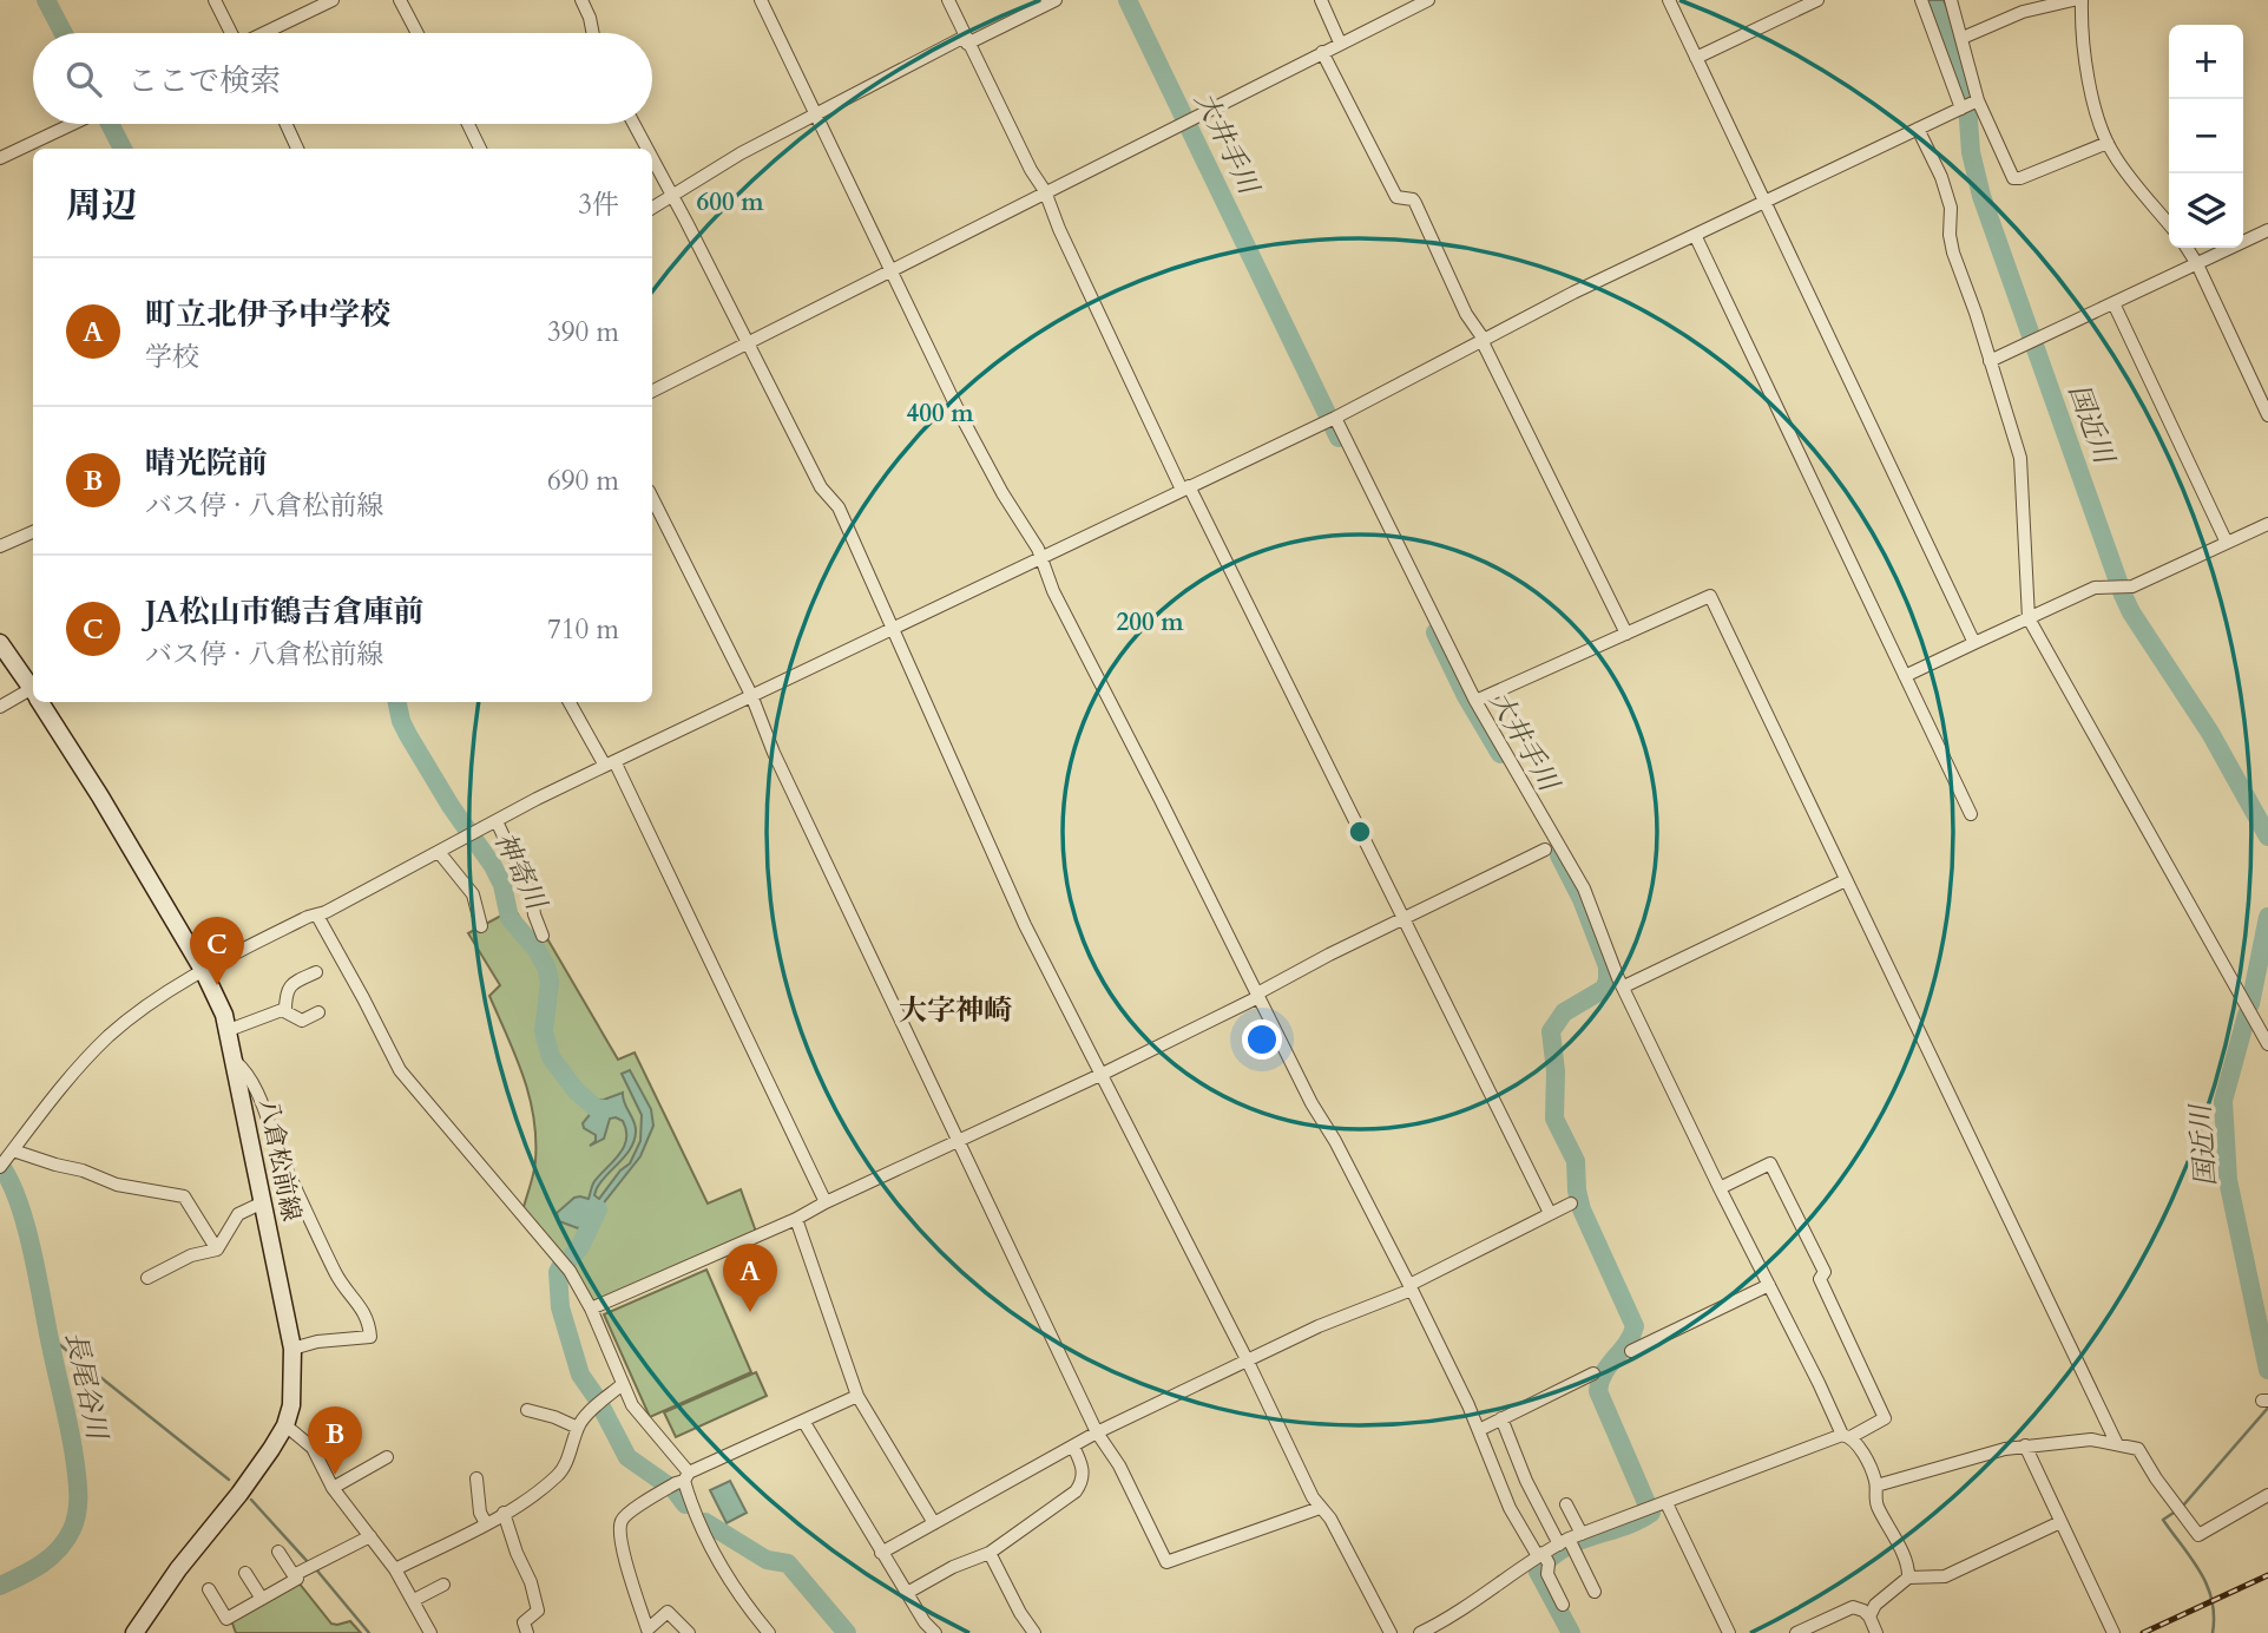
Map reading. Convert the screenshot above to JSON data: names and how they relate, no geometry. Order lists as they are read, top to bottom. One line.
{"streets":{"main road":["八倉松前線"]},"districts":["大字神崎"],"water":["大井手川","国近川","神寄川","長尾谷川"],"page":{"map_buttons":["+","−"],"search":"ここで検索","heading":["周辺","3件"],"list":[{"mark":"A","name":"町立北伊予中学校","note":"学校","value":"390 m"},{"mark":"B","name":"晴光院前","note":"バス停 · 八倉松前線","value":"690 m"},{"mark":"C","name":"JA松山市鶴吉倉庫前","note":"バス停 · 八倉松前線","value":"710 m"}],"pins":["C","A","B"]},"rings":["600 m","400 m","200 m"]}
